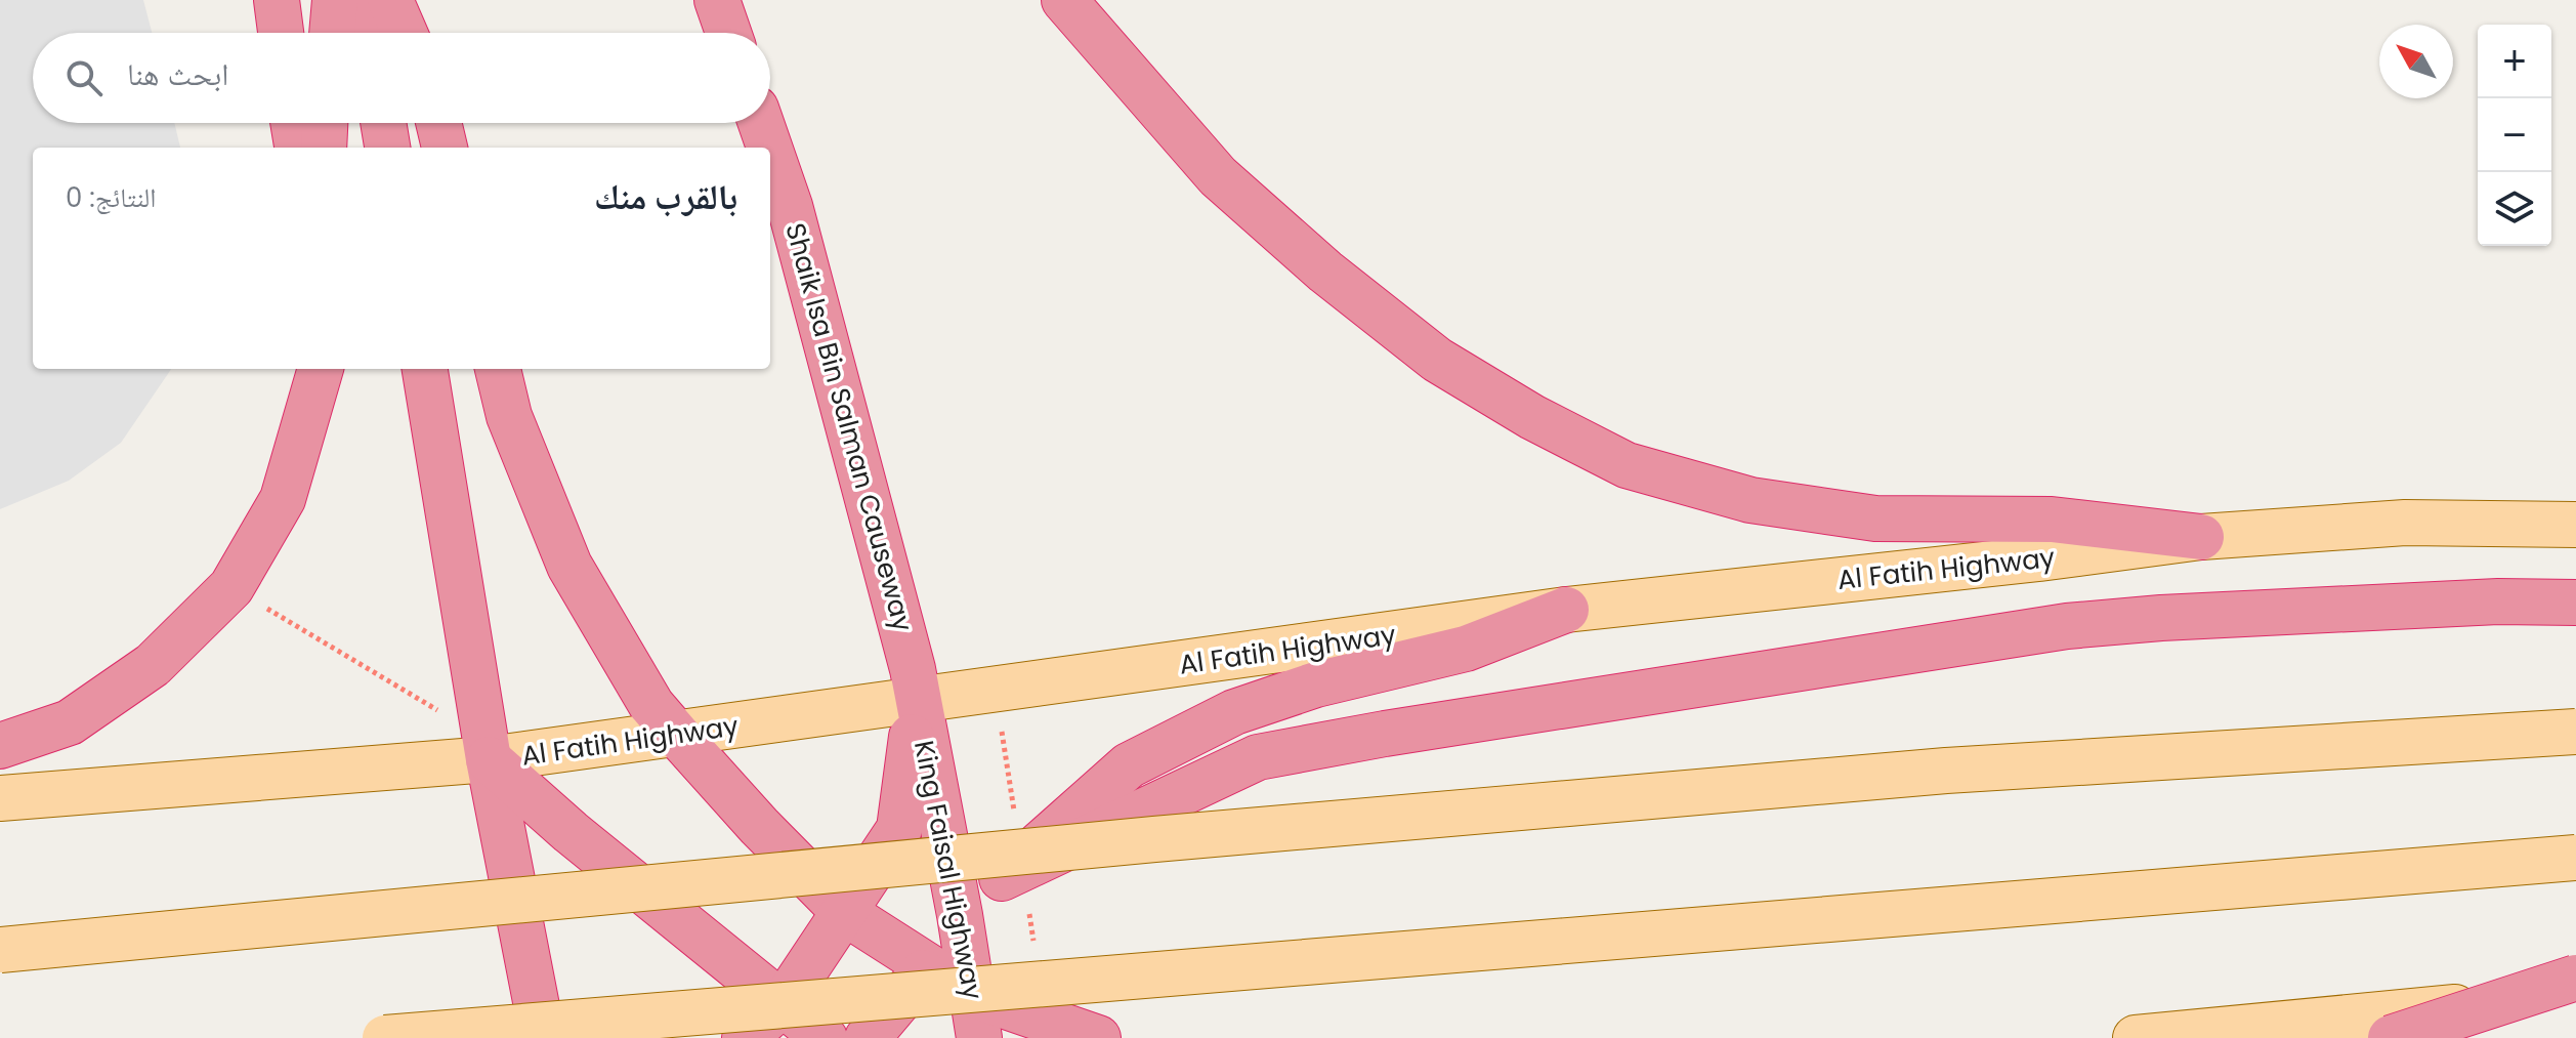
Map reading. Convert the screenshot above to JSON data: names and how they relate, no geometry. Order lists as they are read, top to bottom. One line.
{"streets":{"highway":["Shaik Isa Bin Salman Causeway","King Faisal Highway"],"main road":["Al Fatih Highway"]},"crossings":[["Shaik Isa Bin Salman Causeway","Al Fatih Highway"],["Shaik Isa Bin Salman Causeway","King Faisal Highway"],["Al Fatih Highway","King Faisal Highway"]],"north":"top left","page":{"map_buttons":["+","−"],"search":"ابحث هنا","heading":["بالقرب منك","النتائج: 0"]}}
